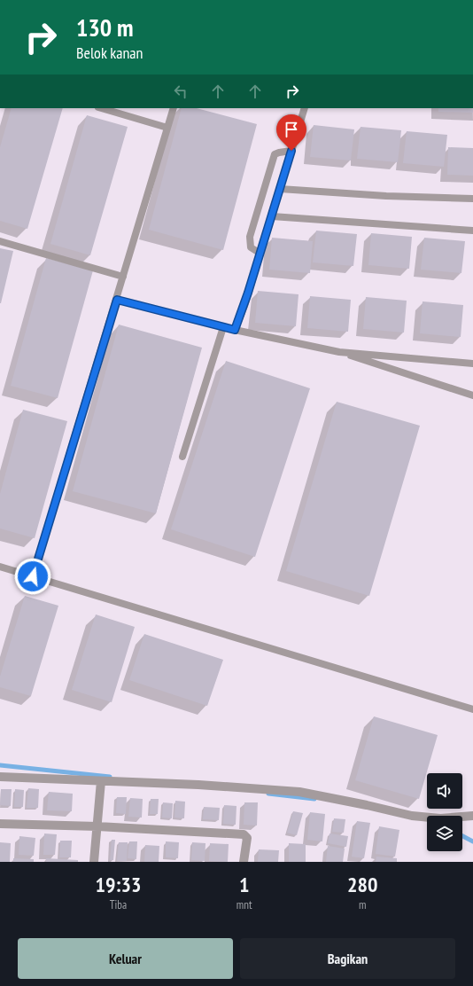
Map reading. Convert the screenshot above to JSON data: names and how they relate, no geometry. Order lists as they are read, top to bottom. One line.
{"page":{"turn":["130 m","Belok kanan"],"eta":["19:33","Tiba","1","mnt","280","m"],"buttons":["Keluar","Bagikan"]}}
